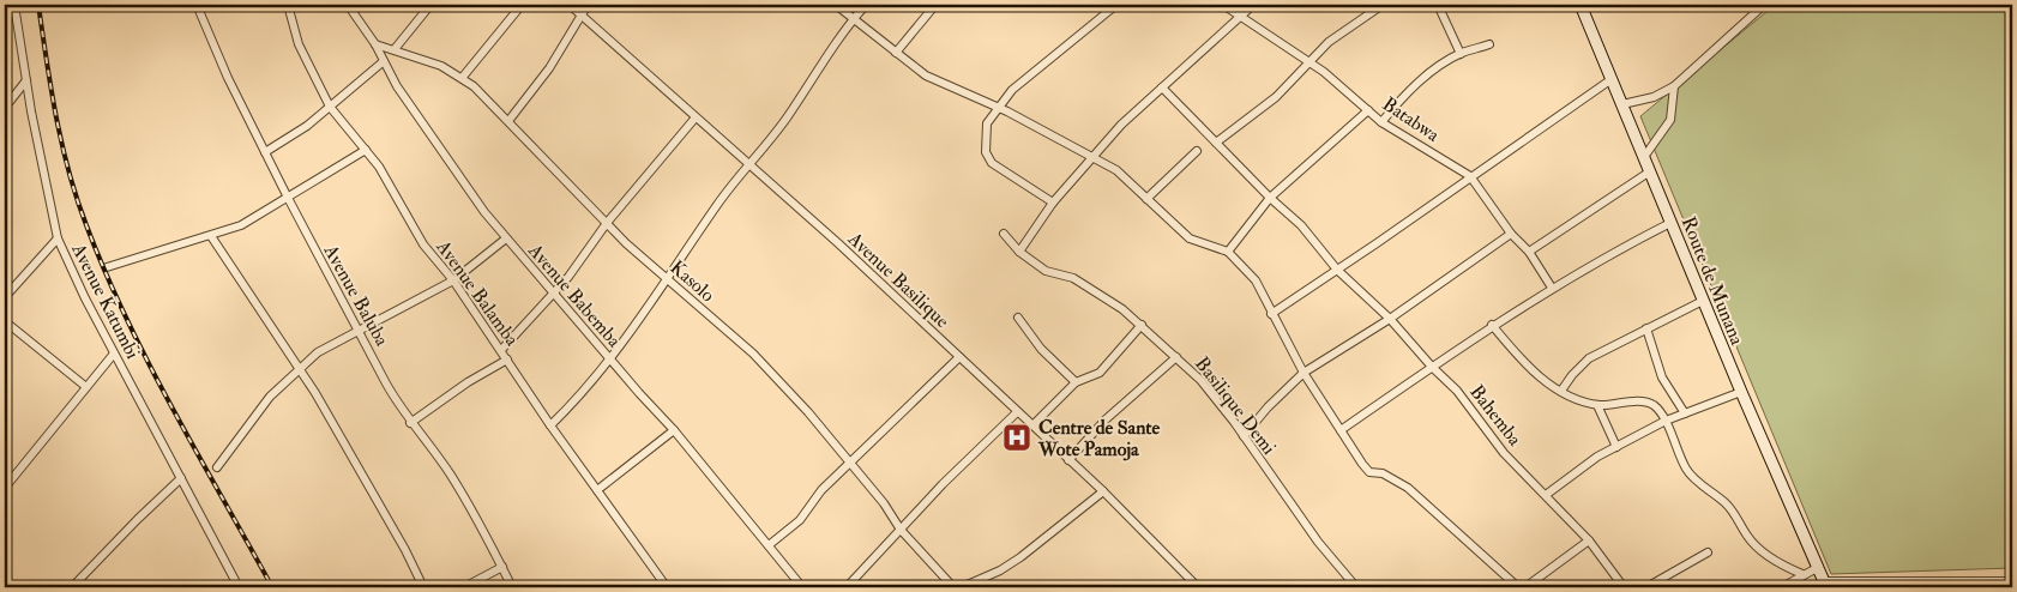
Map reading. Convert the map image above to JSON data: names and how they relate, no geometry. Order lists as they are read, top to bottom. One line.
{"streets":{"main road":["Route de Munana"],"street":["Batabwa","Avenue Basilique","Kasolo","Avenue Balamba","Avenue Baluba","Avenue Babemba","Avenue Katumbi","Basilique Demi","Bahemba"]},"crossings":[["Kasolo","Avenue Babemba"]],"places":{"hospital":["Centre de Sante Wote Pamoja"]}}
